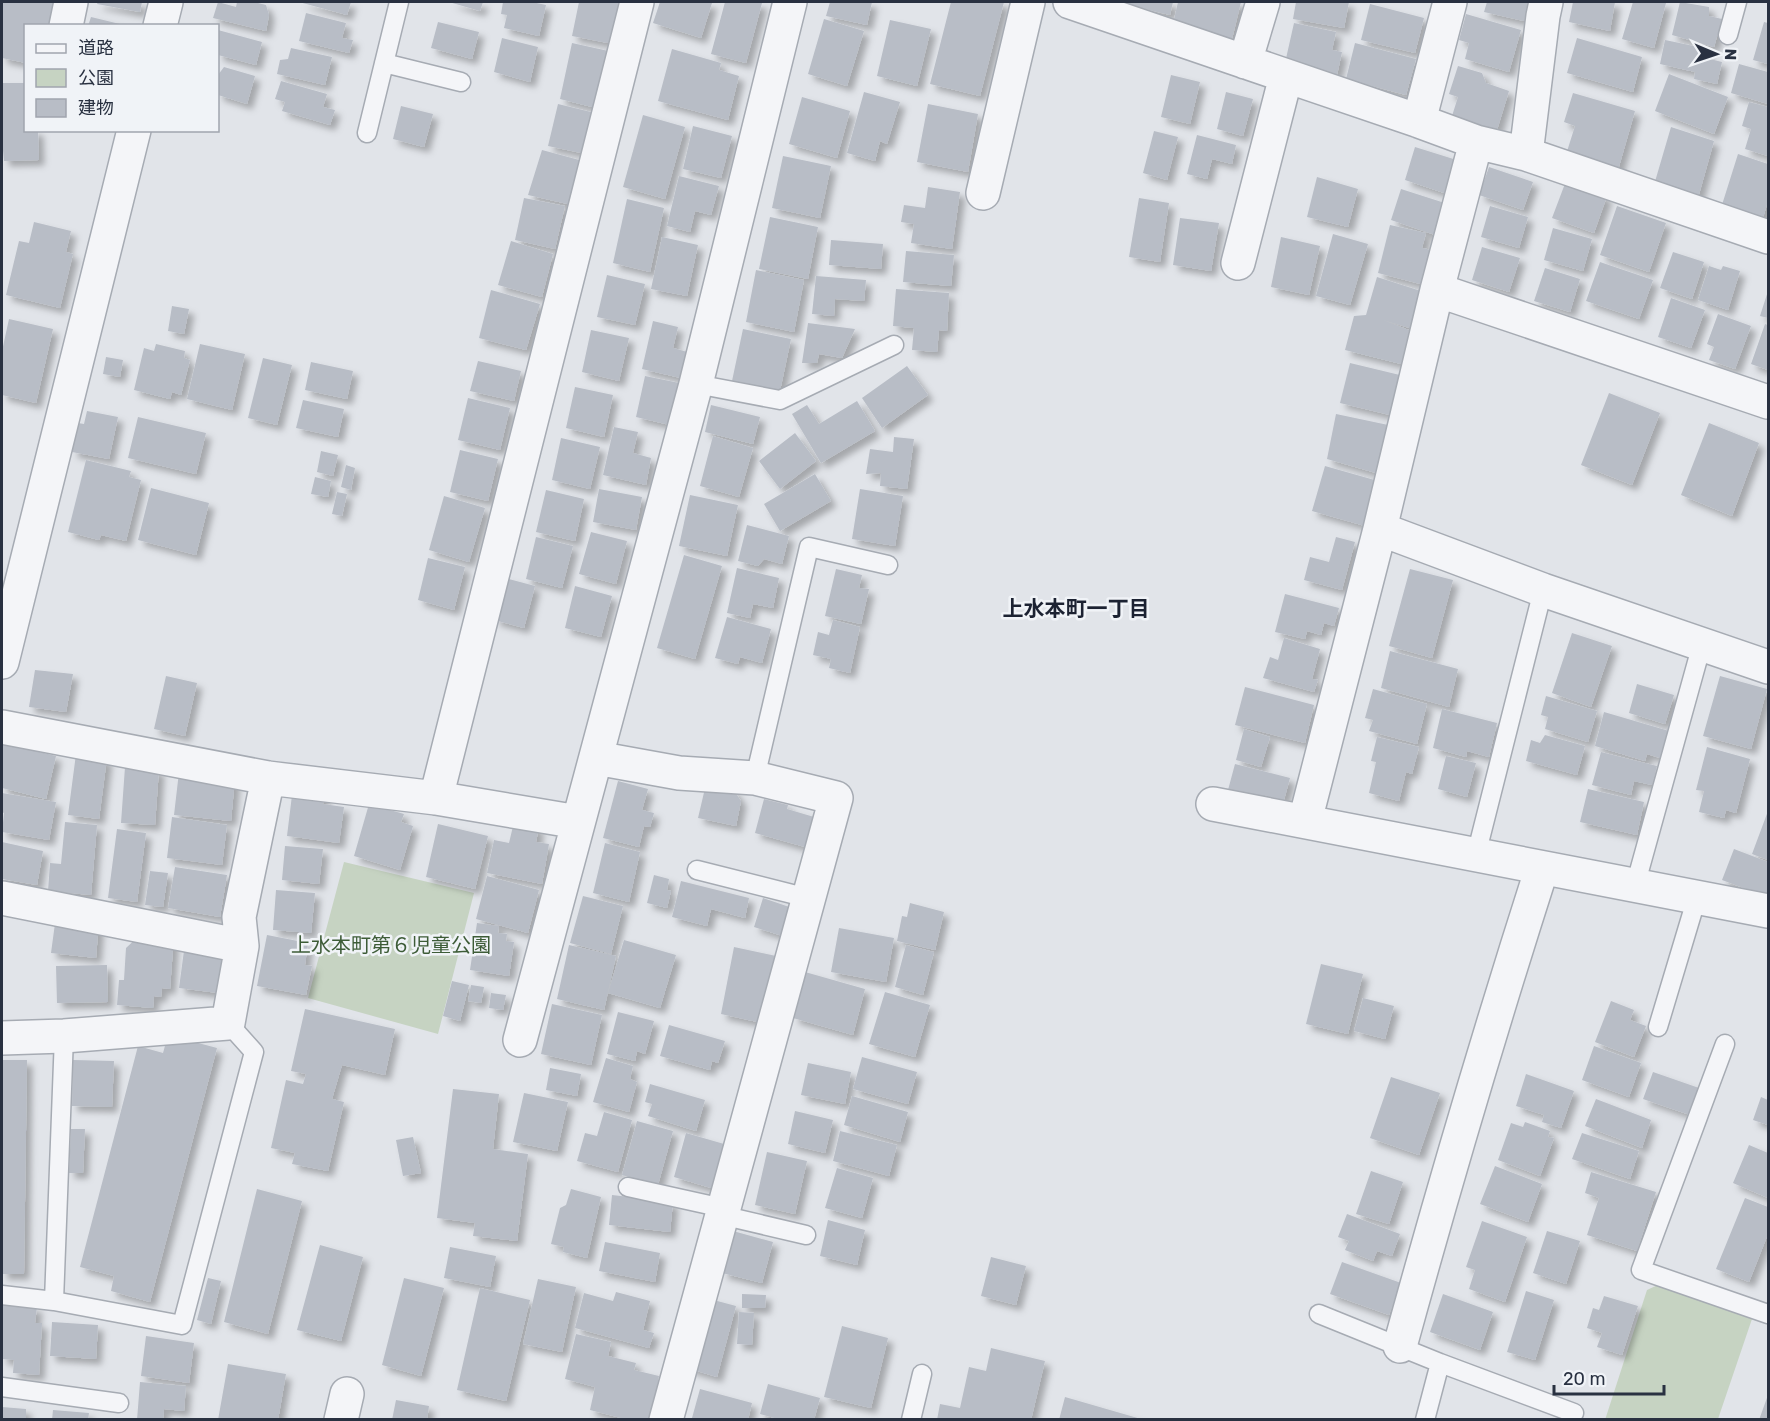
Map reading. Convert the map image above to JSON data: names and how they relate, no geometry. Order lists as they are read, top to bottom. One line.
{"districts":["上水本町一丁目"],"parks":["上水本町第６児童公園"],"legend":["道路","公園","建物"],"scale_bar":"20 m","north":"right"}
